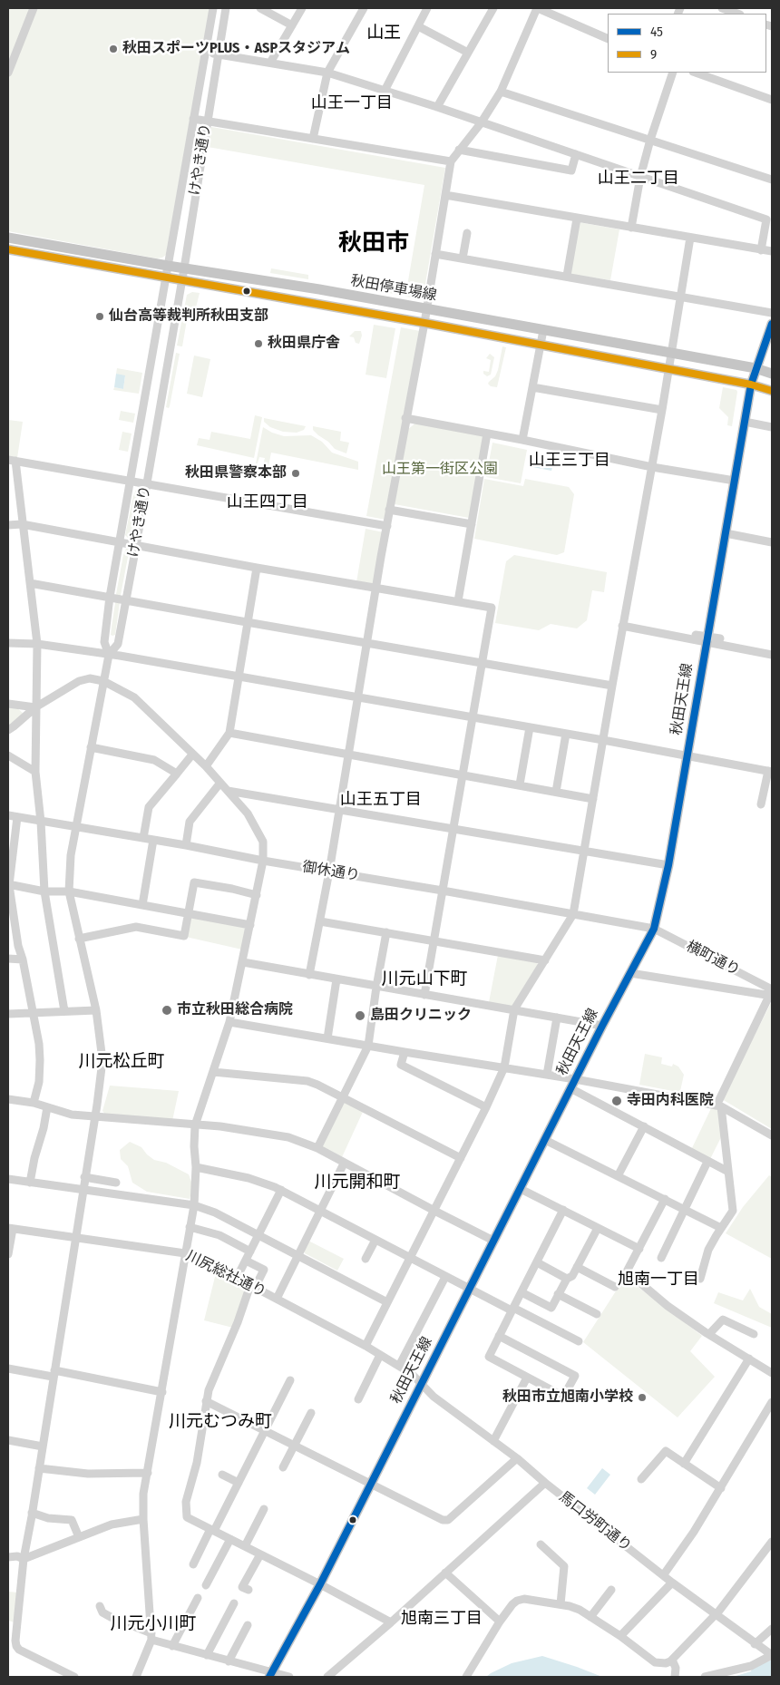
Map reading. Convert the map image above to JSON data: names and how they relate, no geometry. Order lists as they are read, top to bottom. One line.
{"streets":{"main road":["秋田停車場線","秋田天王線"],"street":["けやき通り","御休通り","横町通り","川尻総社通り","馬口労町通り"]},"crossings":[["けやき通り","秋田停車場線"],["秋田停車場線","秋田天王線"],["秋田天王線","御休通り"],["秋田天王線","横町通り"],["秋田天王線","川尻総社通り"],["秋田天王線","馬口労町通り"],["御休通り","横町通り"],["川尻総社通り","馬口労町通り"]],"districts":["山王","山王一丁目","山王二丁目","秋田市","山王三丁目","山王四丁目","山王五丁目","川元山下町","川元松丘町","川元開和町","旭南一丁目","川元むつみ町","旭南三丁目","川元小川町"],"parks":["山王第一街区公園"],"places":["秋田スポーツPLUS・ASPスタジアム","仙台高等裁判所秋田支部","秋田県庁舎","秋田県警察本部","市立秋田総合病院","島田クリニック","寺田内科医院","秋田市立旭南小学校"],"lines":["transit line 9","transit line 45"],"legend":["45","9"]}
